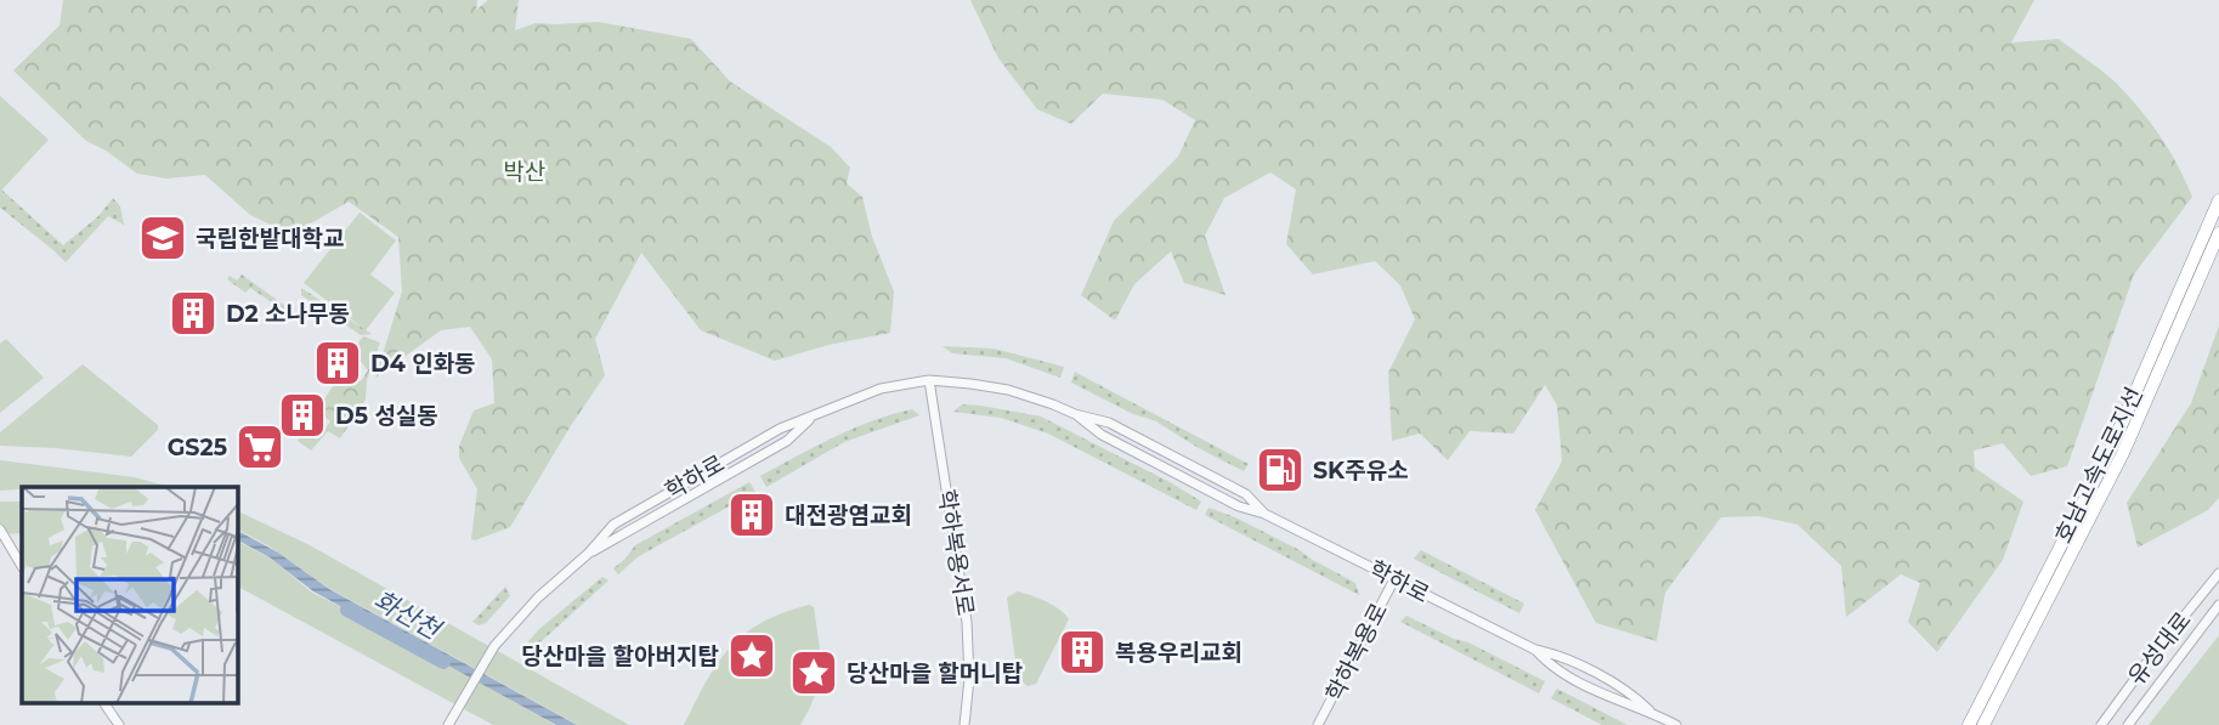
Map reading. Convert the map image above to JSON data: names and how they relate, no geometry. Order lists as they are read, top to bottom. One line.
{"streets":{"highway":["호남고속도로지선"],"street":["학하로","학하복용서로","유성대로","학하복용로"]},"crossings":[["학하로","학하복용서로"],["학하로","학하복용로"]],"water":["화산천"],"parks":["박산"],"places":{"school or university":["국립한밭대학교"],"building":["D2 소나무동","D4 인화동","D5 성실동","대전광염교회","복용우리교회"],"supermarket":["GS25"],"fuel station":["SK주유소"],"place":["당산마을 할아버지탑","당산마을 할머니탑"]}}
